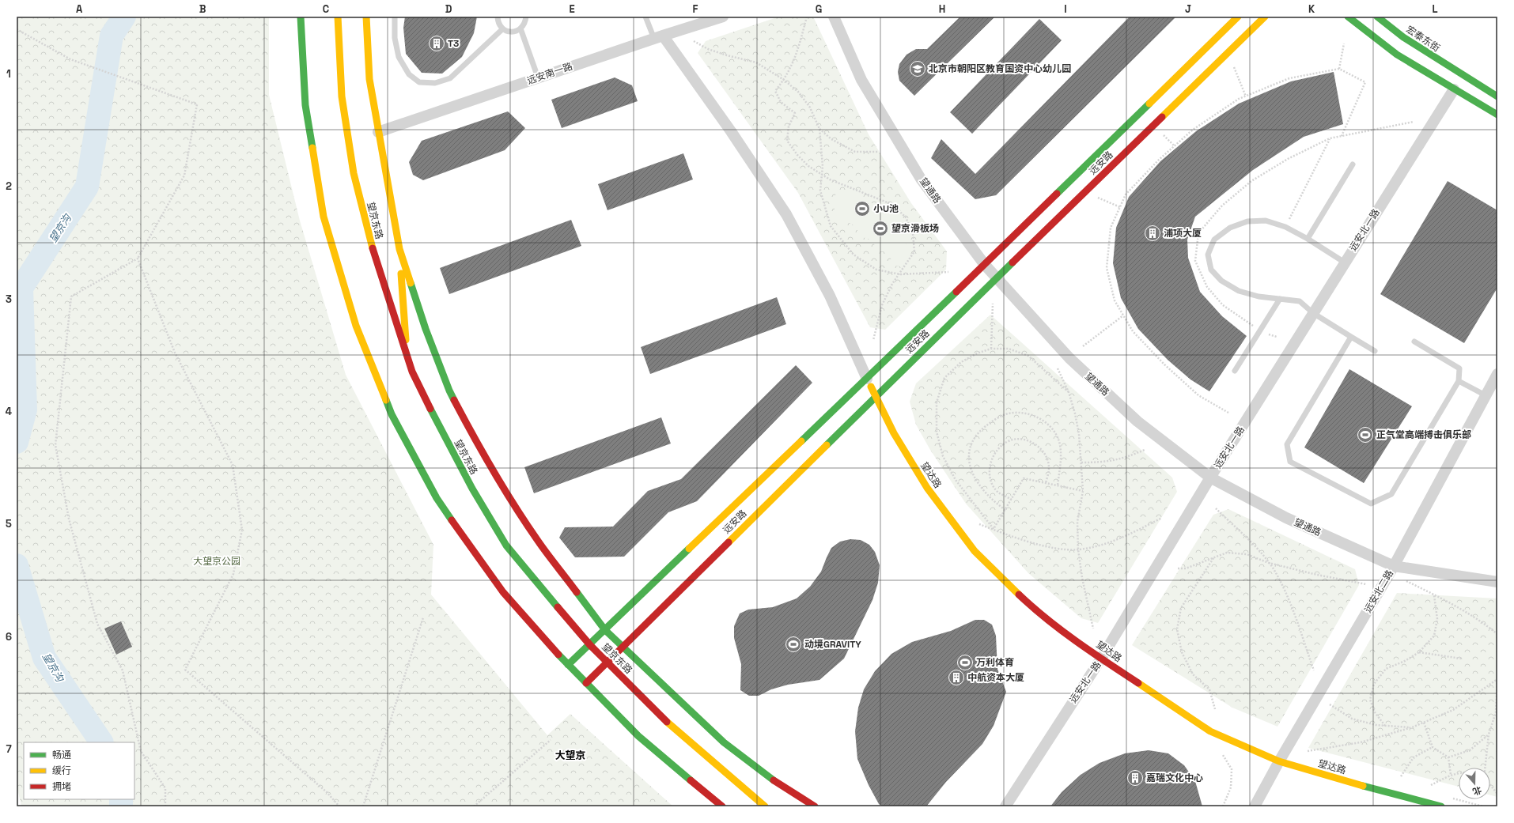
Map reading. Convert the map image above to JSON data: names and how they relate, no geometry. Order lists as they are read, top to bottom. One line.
{"streets":{"street":["宏泰东街","远安南一路","远安路","望通路","望京东路","远安北一路","望达路","远安北二路"]},"crossings":[["远安路","望通路"],["远安路","望京东路"],["远安路","望达路"],["望通路","远安北一路"],["望通路","远安北二路"],["远安北一路","望达路"],["望达路","远安北二路"]],"districts":["大望京"],"water":["望京沟"],"parks":["大望京公园"],"places":{"building":["T3","浦项大厦","中航资本大厦","嘉瑞文化中心"],"school or university":["北京市朝阳区教育国资中心幼儿园"],"sports":["小U池","望京滑板场","正气堂高端搏击俱乐部","动境GRAVITY","万利体育"]},"legend":["畅通","缓行","拥堵"],"north":"bottom","grid":{"columns":["A","B","C","D","E","F","G","H","I","J","K","L"],"rows":["1","2","3","4","5","6","7"]}}
